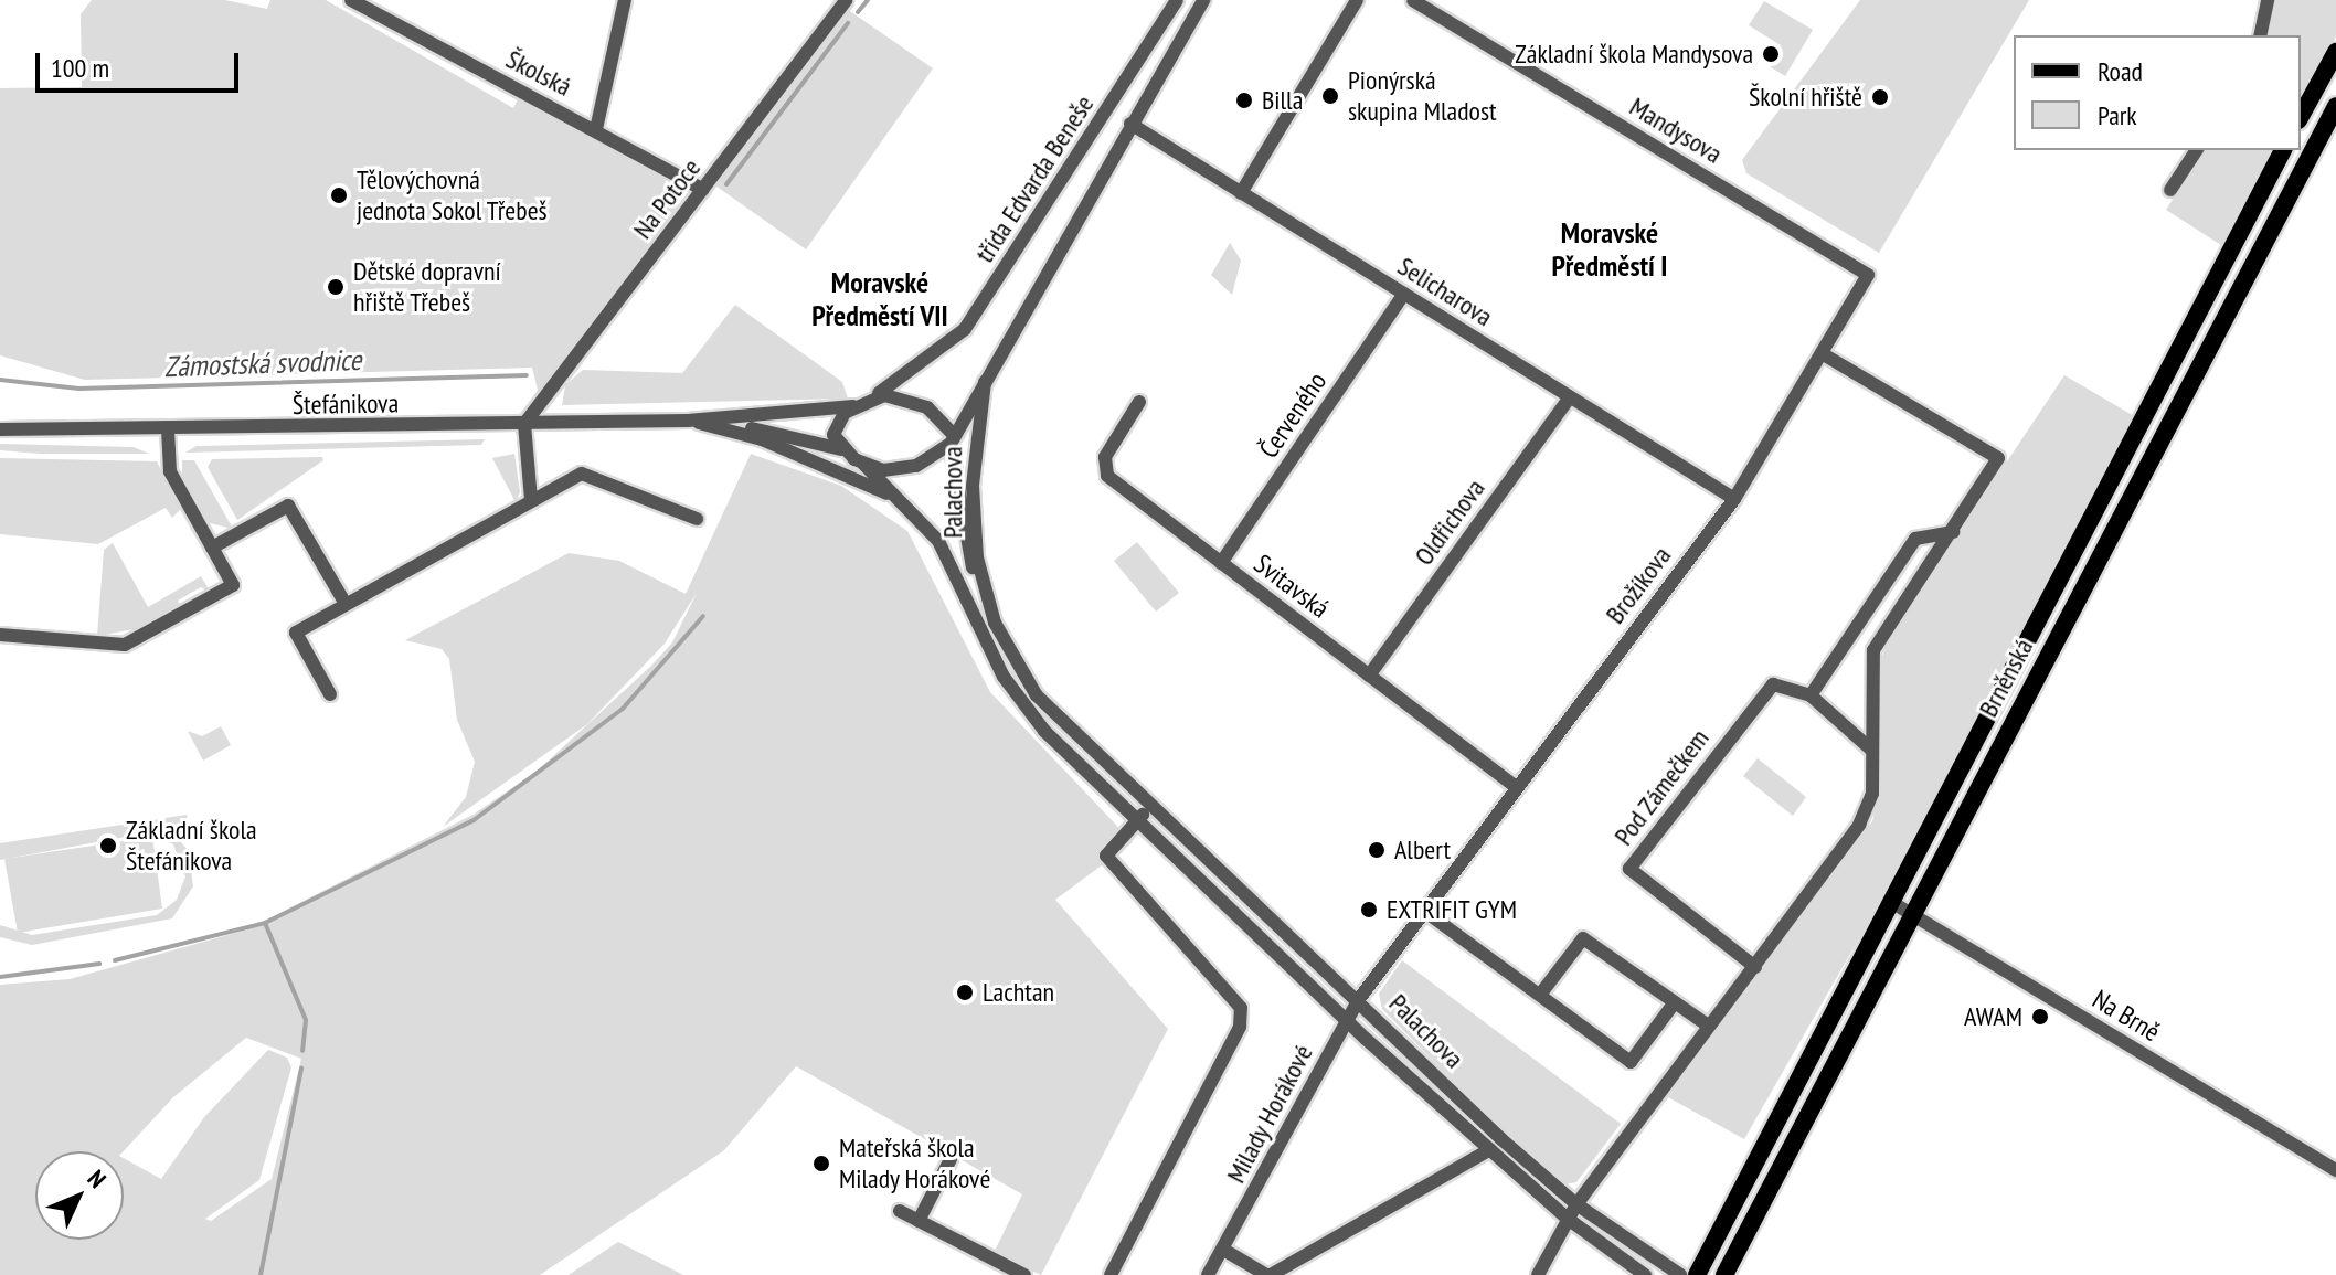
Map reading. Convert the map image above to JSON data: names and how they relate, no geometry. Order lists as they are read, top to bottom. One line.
{"streets":{"main road":["Brněnská"],"street":["Školská","Mandysova","třída Edvarda Beneše","Na Potoce","Selicharova","Štefánikova","Červeného","Palachova","Oldřichova","Brožíkova","Svitavská","Pod Zámečkem","Na Brně","Milady Horákové"]},"crossings":[["Školská","Na Potoce"],["Mandysova","Brožíkova"],["třída Edvarda Beneše","Selicharova"],["třída Edvarda Beneše","Štefánikova"],["třída Edvarda Beneše","Palachova"],["Na Potoce","Štefánikova"],["Selicharova","Červeného"],["Selicharova","Oldřichova"],["Selicharova","Brožíkova"],["Štefánikova","Palachova"],["Červeného","Svitavská"],["Palachova","Brožíkova"],["Palachova","Milady Horákové"],["Oldřichova","Svitavská"],["Brožíkova","Svitavská"],["Brožíkova","Milady Horákové"],["Brněnská","Na Brně"]],"districts":["Moravské Předměstí I","Moravské Předměstí VII"],"water":["Zámostská svodnice"],"places":["Základní škola Mandysova","Pionýrská skupina Mladost","Školní hřiště","Billa","Tělovýchovná jednota Sokol Třebeš","Dětské dopravní hřiště Třebeš","Základní škola Štefánikova","Albert","EXTRIFIT GYM","Lachtan","AWAM","Mateřská škola Milady Horákové"],"legend":["Road","Park"],"scale_bar":"100 m","north":"top right"}
